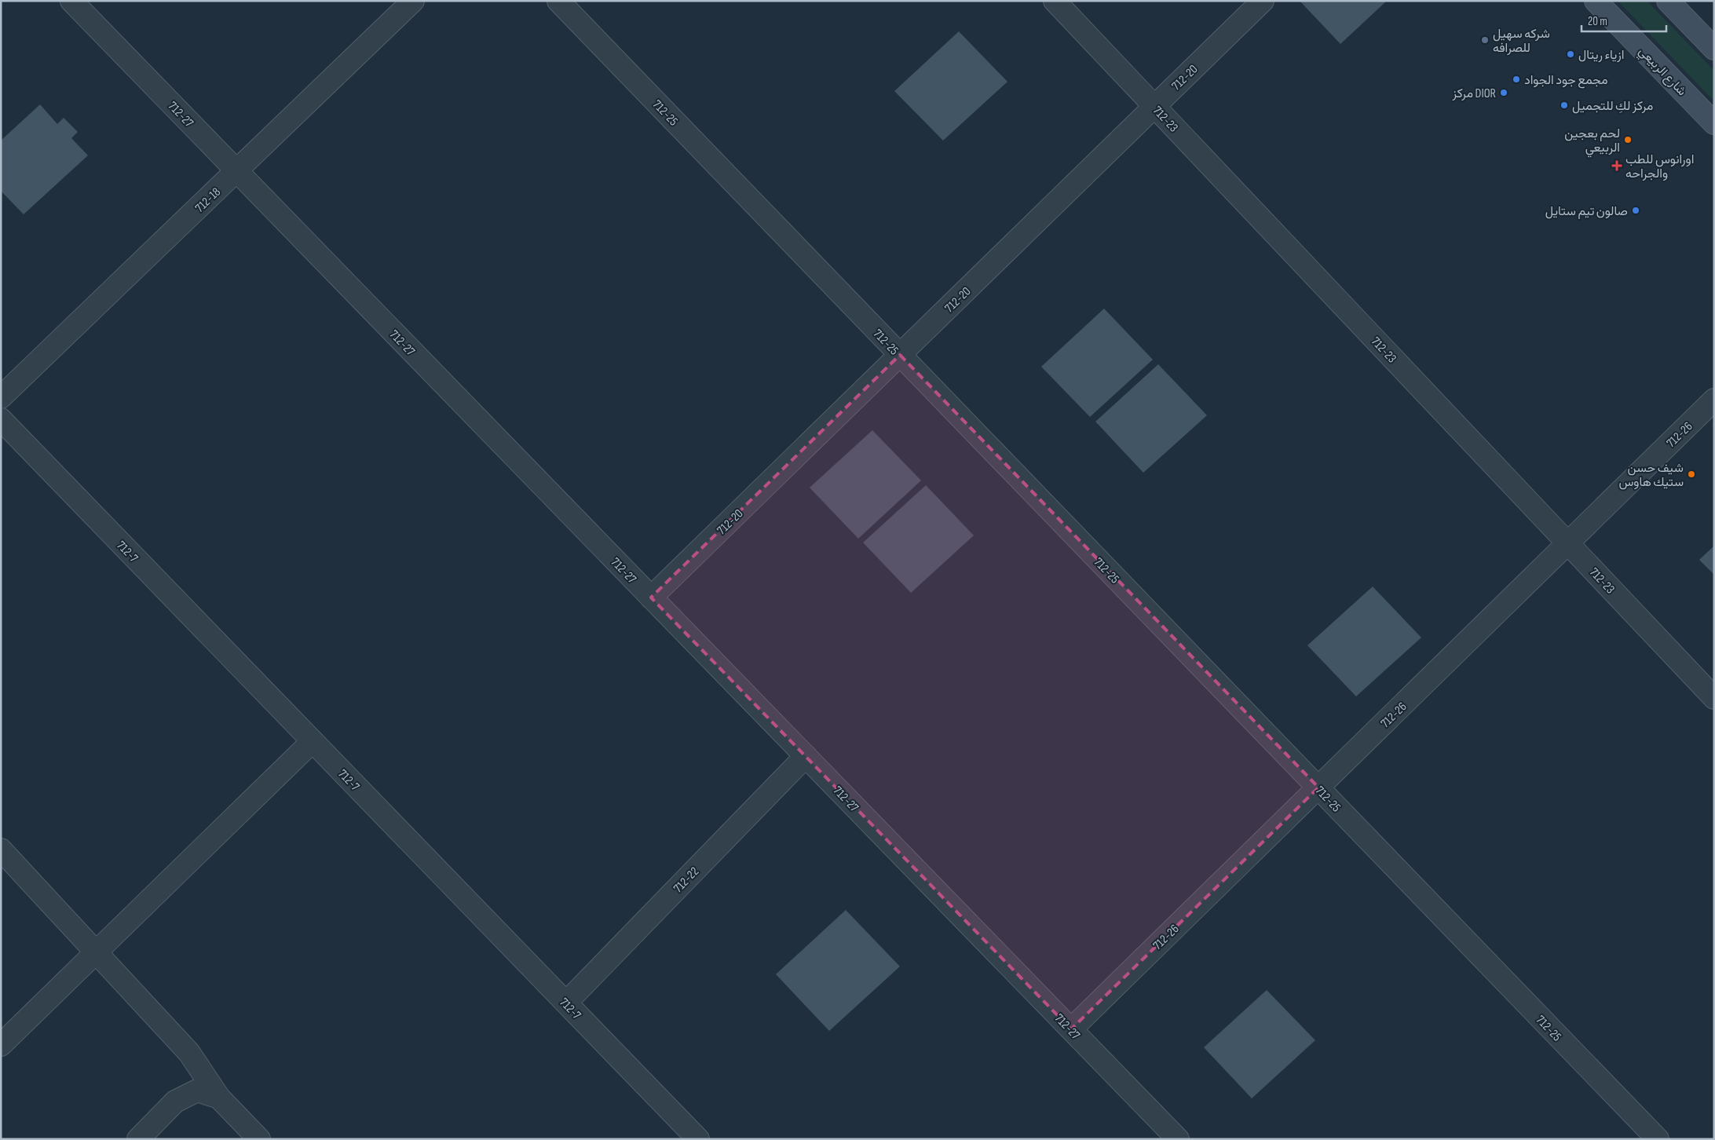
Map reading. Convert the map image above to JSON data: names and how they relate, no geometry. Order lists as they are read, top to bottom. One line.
{"streets":{"street":["شارع الربيعي","712-20","712-25","712-27","712-23","712-18","712-26","712-7","712-22"]},"crossings":[["712-20","712-25"],["712-20","712-27"],["712-20","712-23"],["712-25","712-26"],["712-27","712-18"],["712-27","712-26"],["712-27","712-22"],["712-23","712-26"],["712-7","712-22"]],"places":{"other":["شركه سهيل للصرافه","ازياء ريتال","مجمع جود الجواد","مركز DIOR","مركز لكِ للتجميل","لحم بعجين الربيعي","صالون تيم ستايل","شيف حسن ستيك هاوس"],"health":["اورانوس للطب والجراحه"]},"scale_bar":"20 m"}
